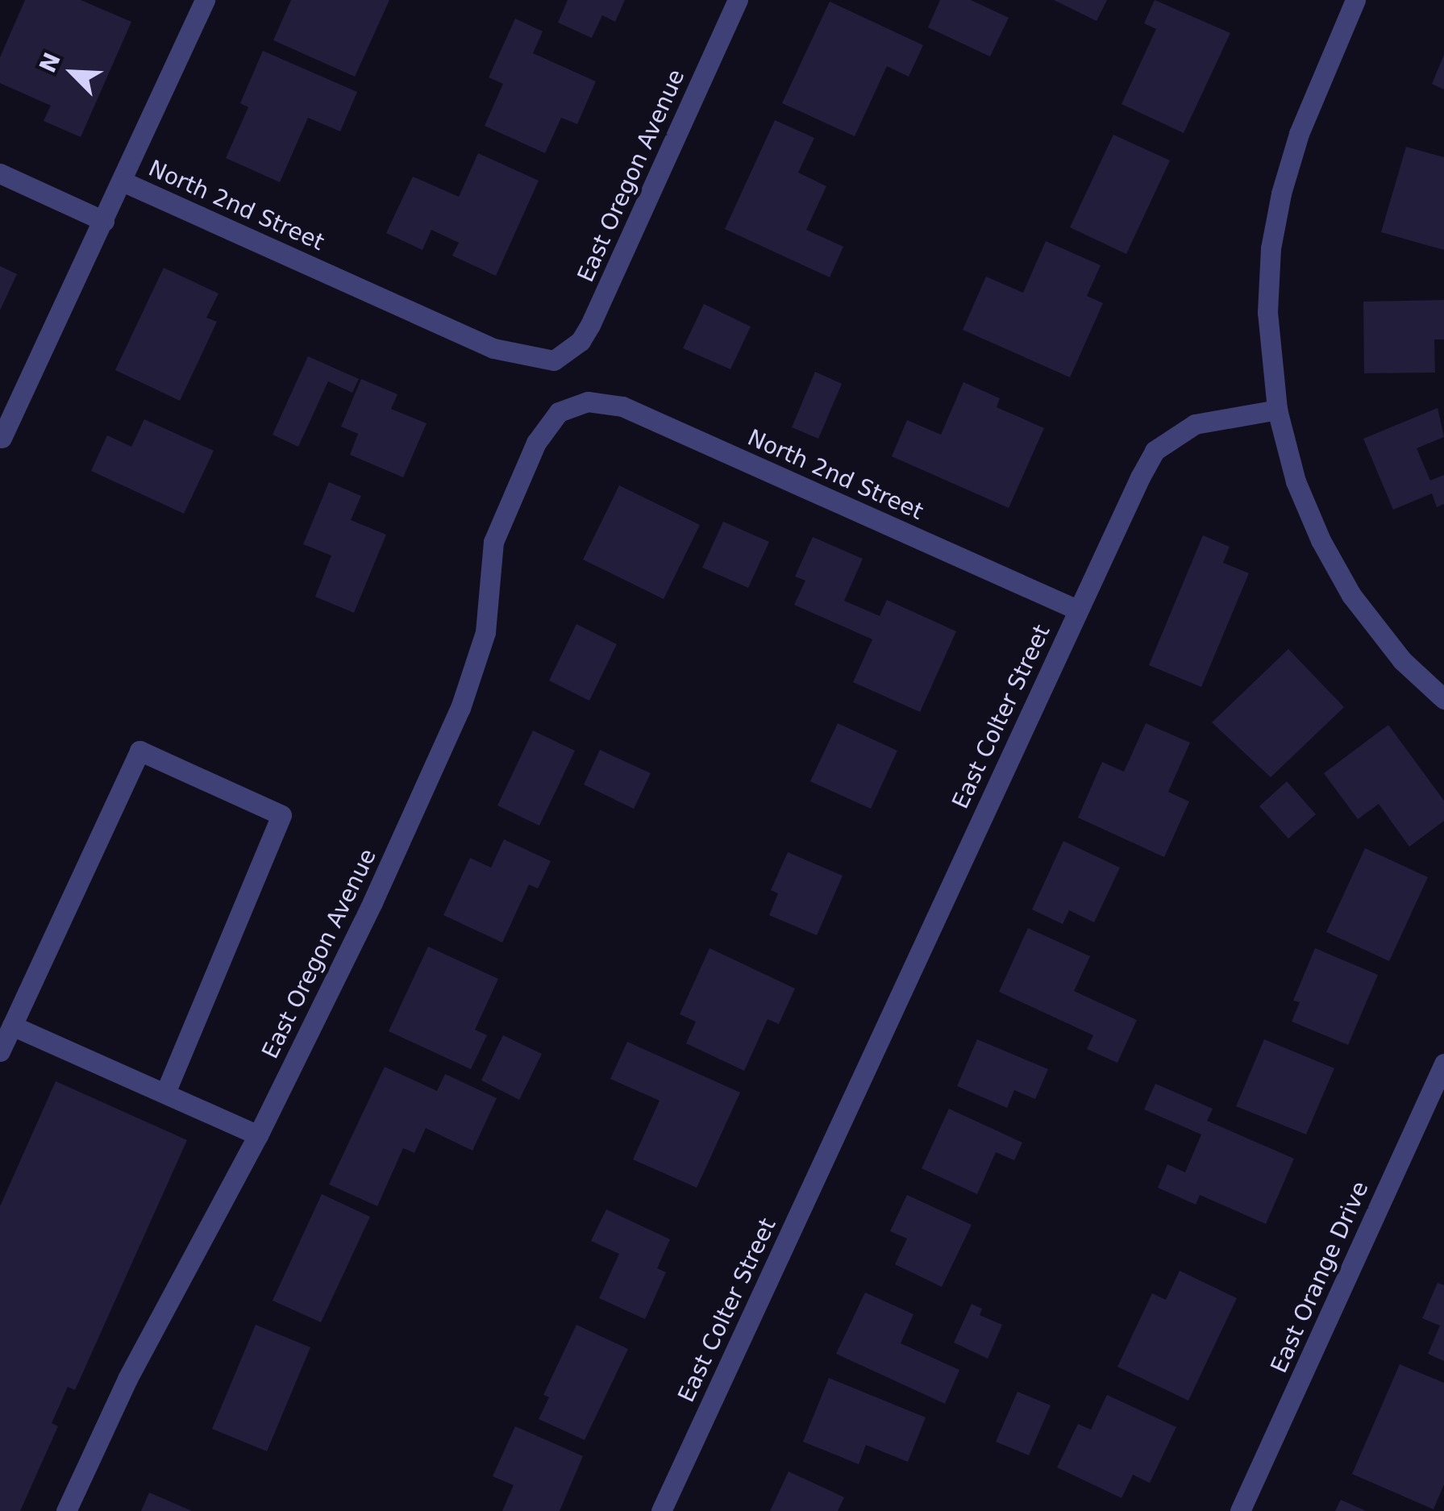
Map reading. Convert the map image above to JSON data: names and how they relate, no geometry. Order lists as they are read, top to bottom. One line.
{"streets":{"street":["East Oregon Avenue","North 2nd Street","East Colter Street","East Orange Drive"]},"crossings":[["East Oregon Avenue","North 2nd Street"],["North 2nd Street","East Colter Street"]],"north":"top left"}
